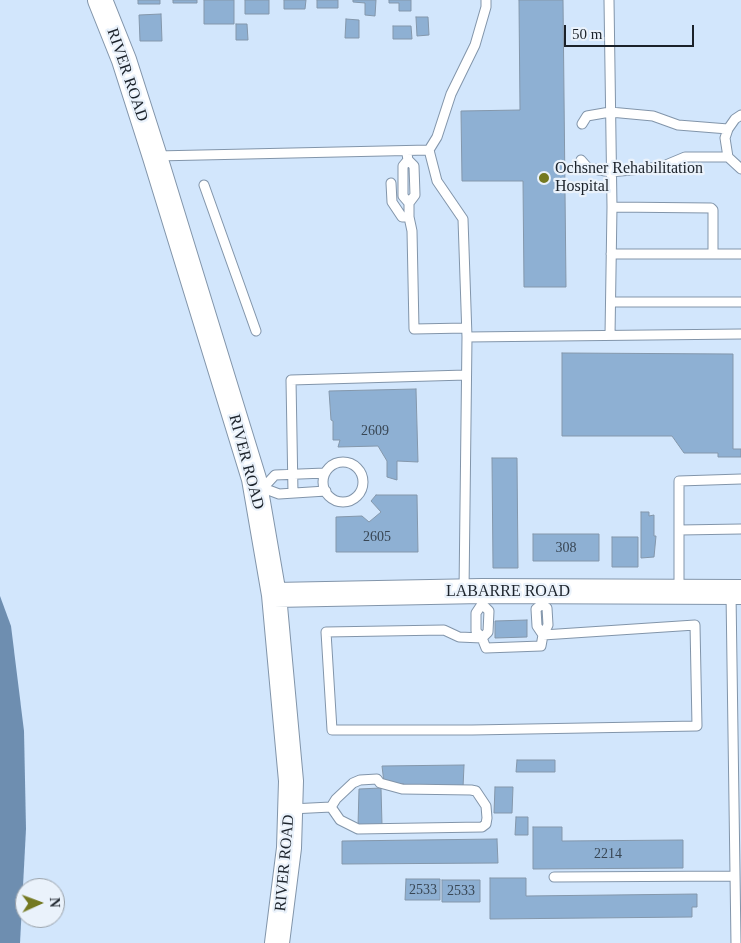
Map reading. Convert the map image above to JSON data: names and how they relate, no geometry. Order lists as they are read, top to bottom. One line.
{"streets":{"main road":["RIVER ROAD","LABARRE ROAD"]},"crossings":[["RIVER ROAD","LABARRE ROAD"]],"places":["Ochsner Rehabilitation Hospital"],"house_numbers":["2609","2605","308","2214","2533","2533"],"scale_bar":"50 m","north":"right"}
